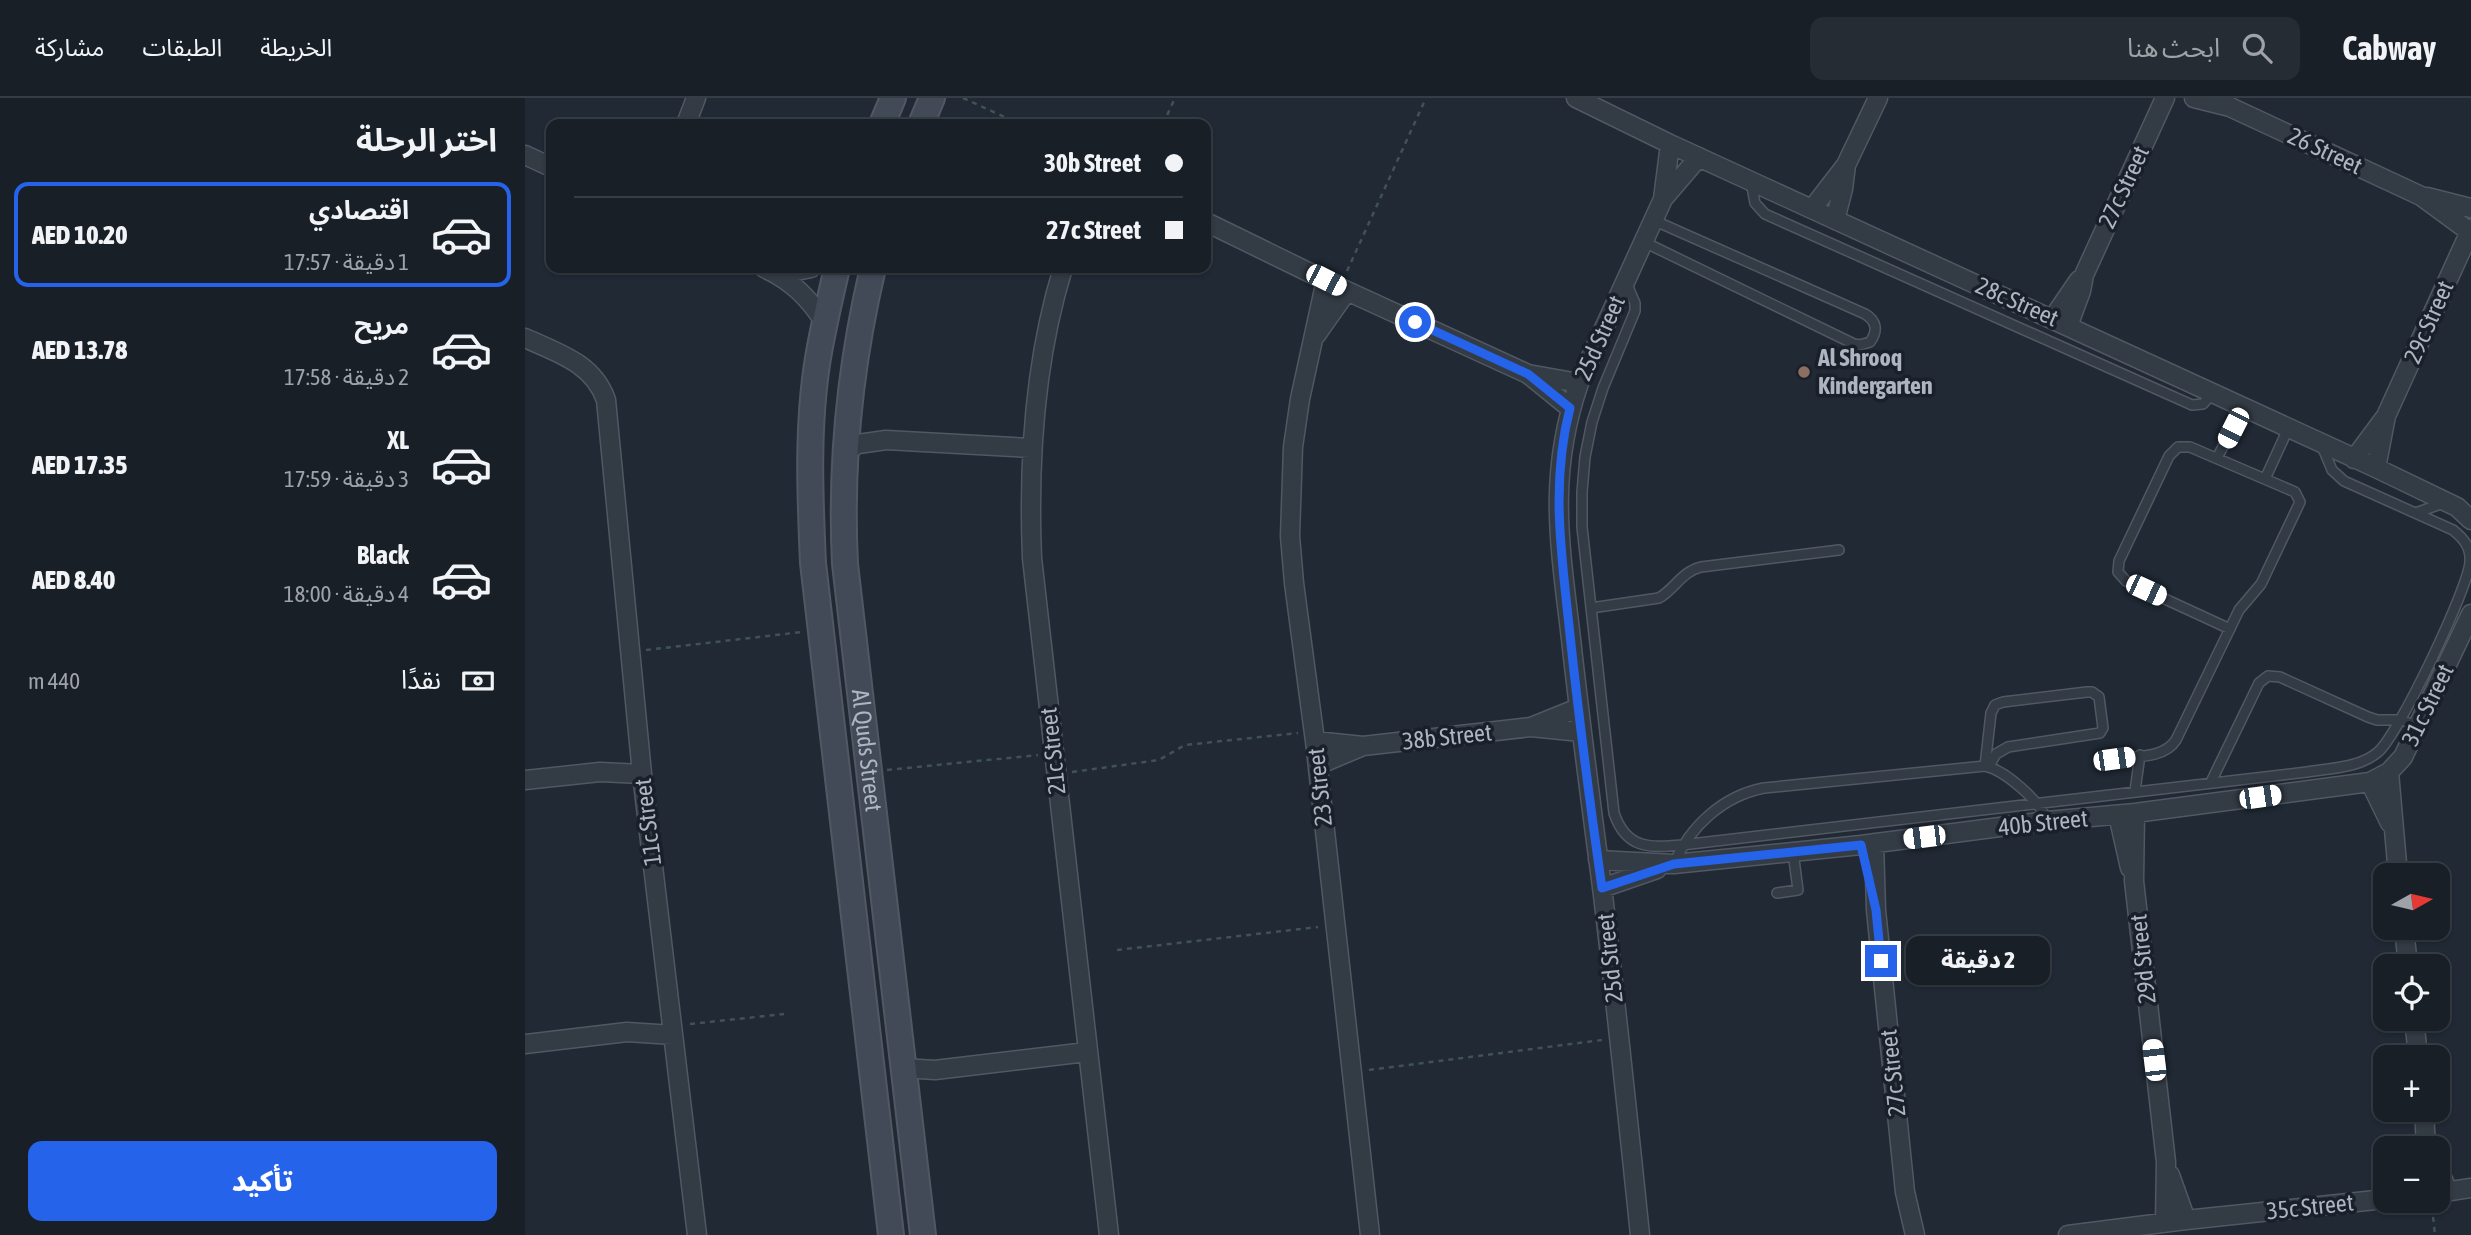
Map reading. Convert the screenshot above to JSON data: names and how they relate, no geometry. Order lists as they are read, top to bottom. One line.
{"streets":{"main road":["Al Quds Street"],"street":["26 Street","27c Street","28c Street","29c Street","25d Street","31c Street","38b Street","21c Street","23 Street","11c Street","40b Street","29d Street","35c Street"]},"crossings":[["26 Street","29c Street"],["27c Street","28c Street"],["27c Street","40b Street"],["28c Street","29c Street"],["28c Street","25d Street"],["25d Street","38b Street"],["25d Street","40b Street"],["31c Street","40b Street"],["38b Street","23 Street"],["40b Street","29d Street"],["29d Street","35c Street"]],"places":["Al Shrooq Kindergarten"],"north":"right","page":{"header":"Cabway","search":"ابحث هنا","nav":["الخريطة","الطبقات","مشاركة"],"heading":"اختر الرحلة","banner":["30b Street","27c Street"],"list":[{"name":"اقتصادي","note":"1 دقيقة · 17:57","value":"AED 10.20"},{"name":"مريح","note":"2 دقيقة · 17:58","value":"AED 13.78"},{"name":"XL","note":"3 دقيقة · 17:59","value":"AED 17.35"},{"name":"Black","note":"4 دقيقة · 18:00","value":"AED 8.40"}],"pay":["نقدًا","440 m"],"map_buttons":["+","−"],"bubble":"2 دقيقة","buttons":"تأكيد"}}
